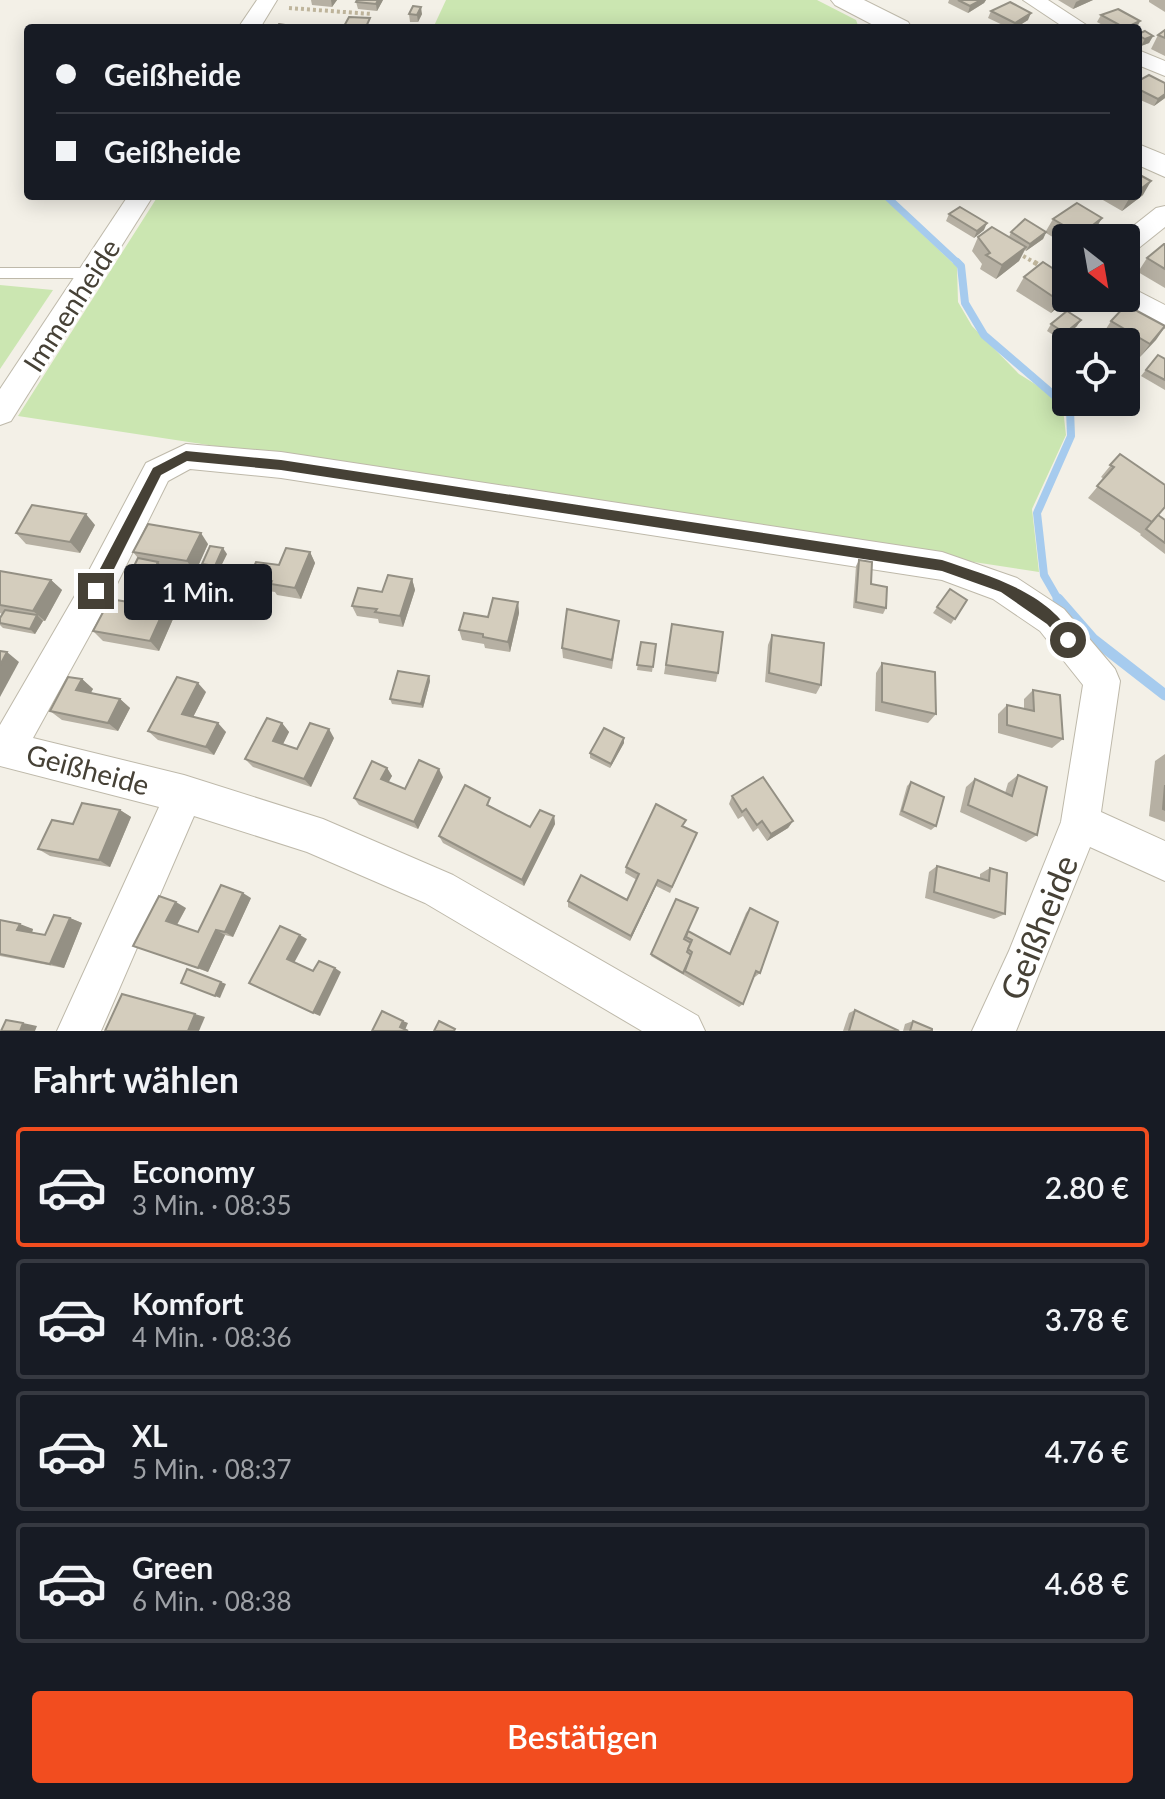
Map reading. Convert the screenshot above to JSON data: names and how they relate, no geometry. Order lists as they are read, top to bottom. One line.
{"streets":{"street":["Immenheide","Geißheide"]},"north":"bottom right","page":{"banner":["Geißheide","Geißheide"],"bubble":"1 Min.","heading":"Fahrt wählen","list":[{"name":"Economy","note":"3 Min. · 08:35","value":"2.80 €"},{"name":"Komfort","note":"4 Min. · 08:36","value":"3.78 €"},{"name":"XL","note":"5 Min. · 08:37","value":"4.76 €"},{"name":"Green","note":"6 Min. · 08:38","value":"4.68 €"}],"buttons":"Bestätigen"}}
